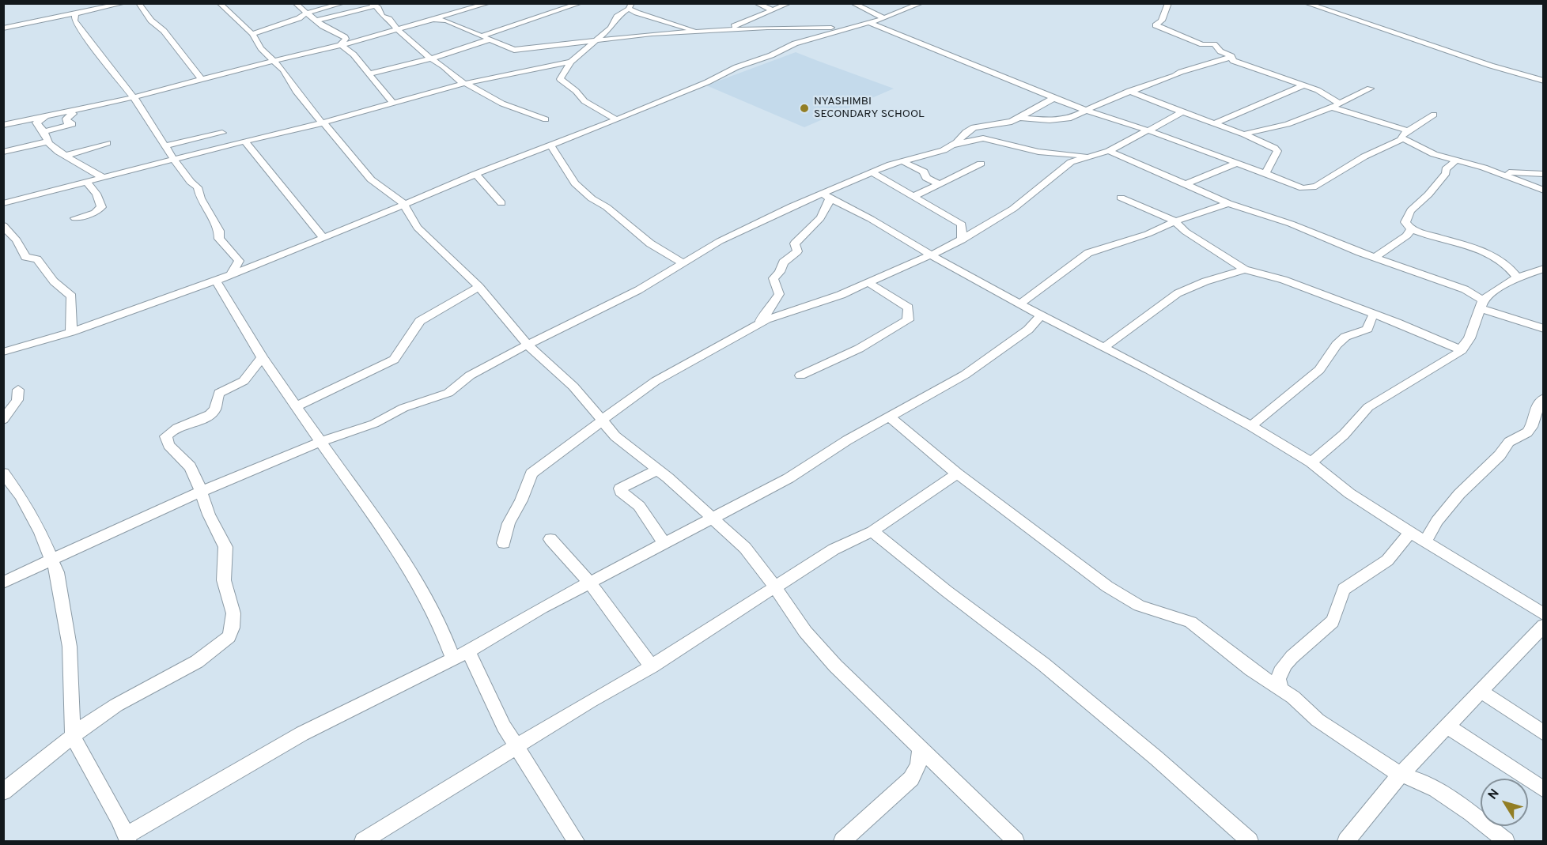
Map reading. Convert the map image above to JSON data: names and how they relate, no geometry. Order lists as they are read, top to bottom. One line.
{"places":["NYASHIMBI SECONDARY SCHOOL"],"north":"top left"}
